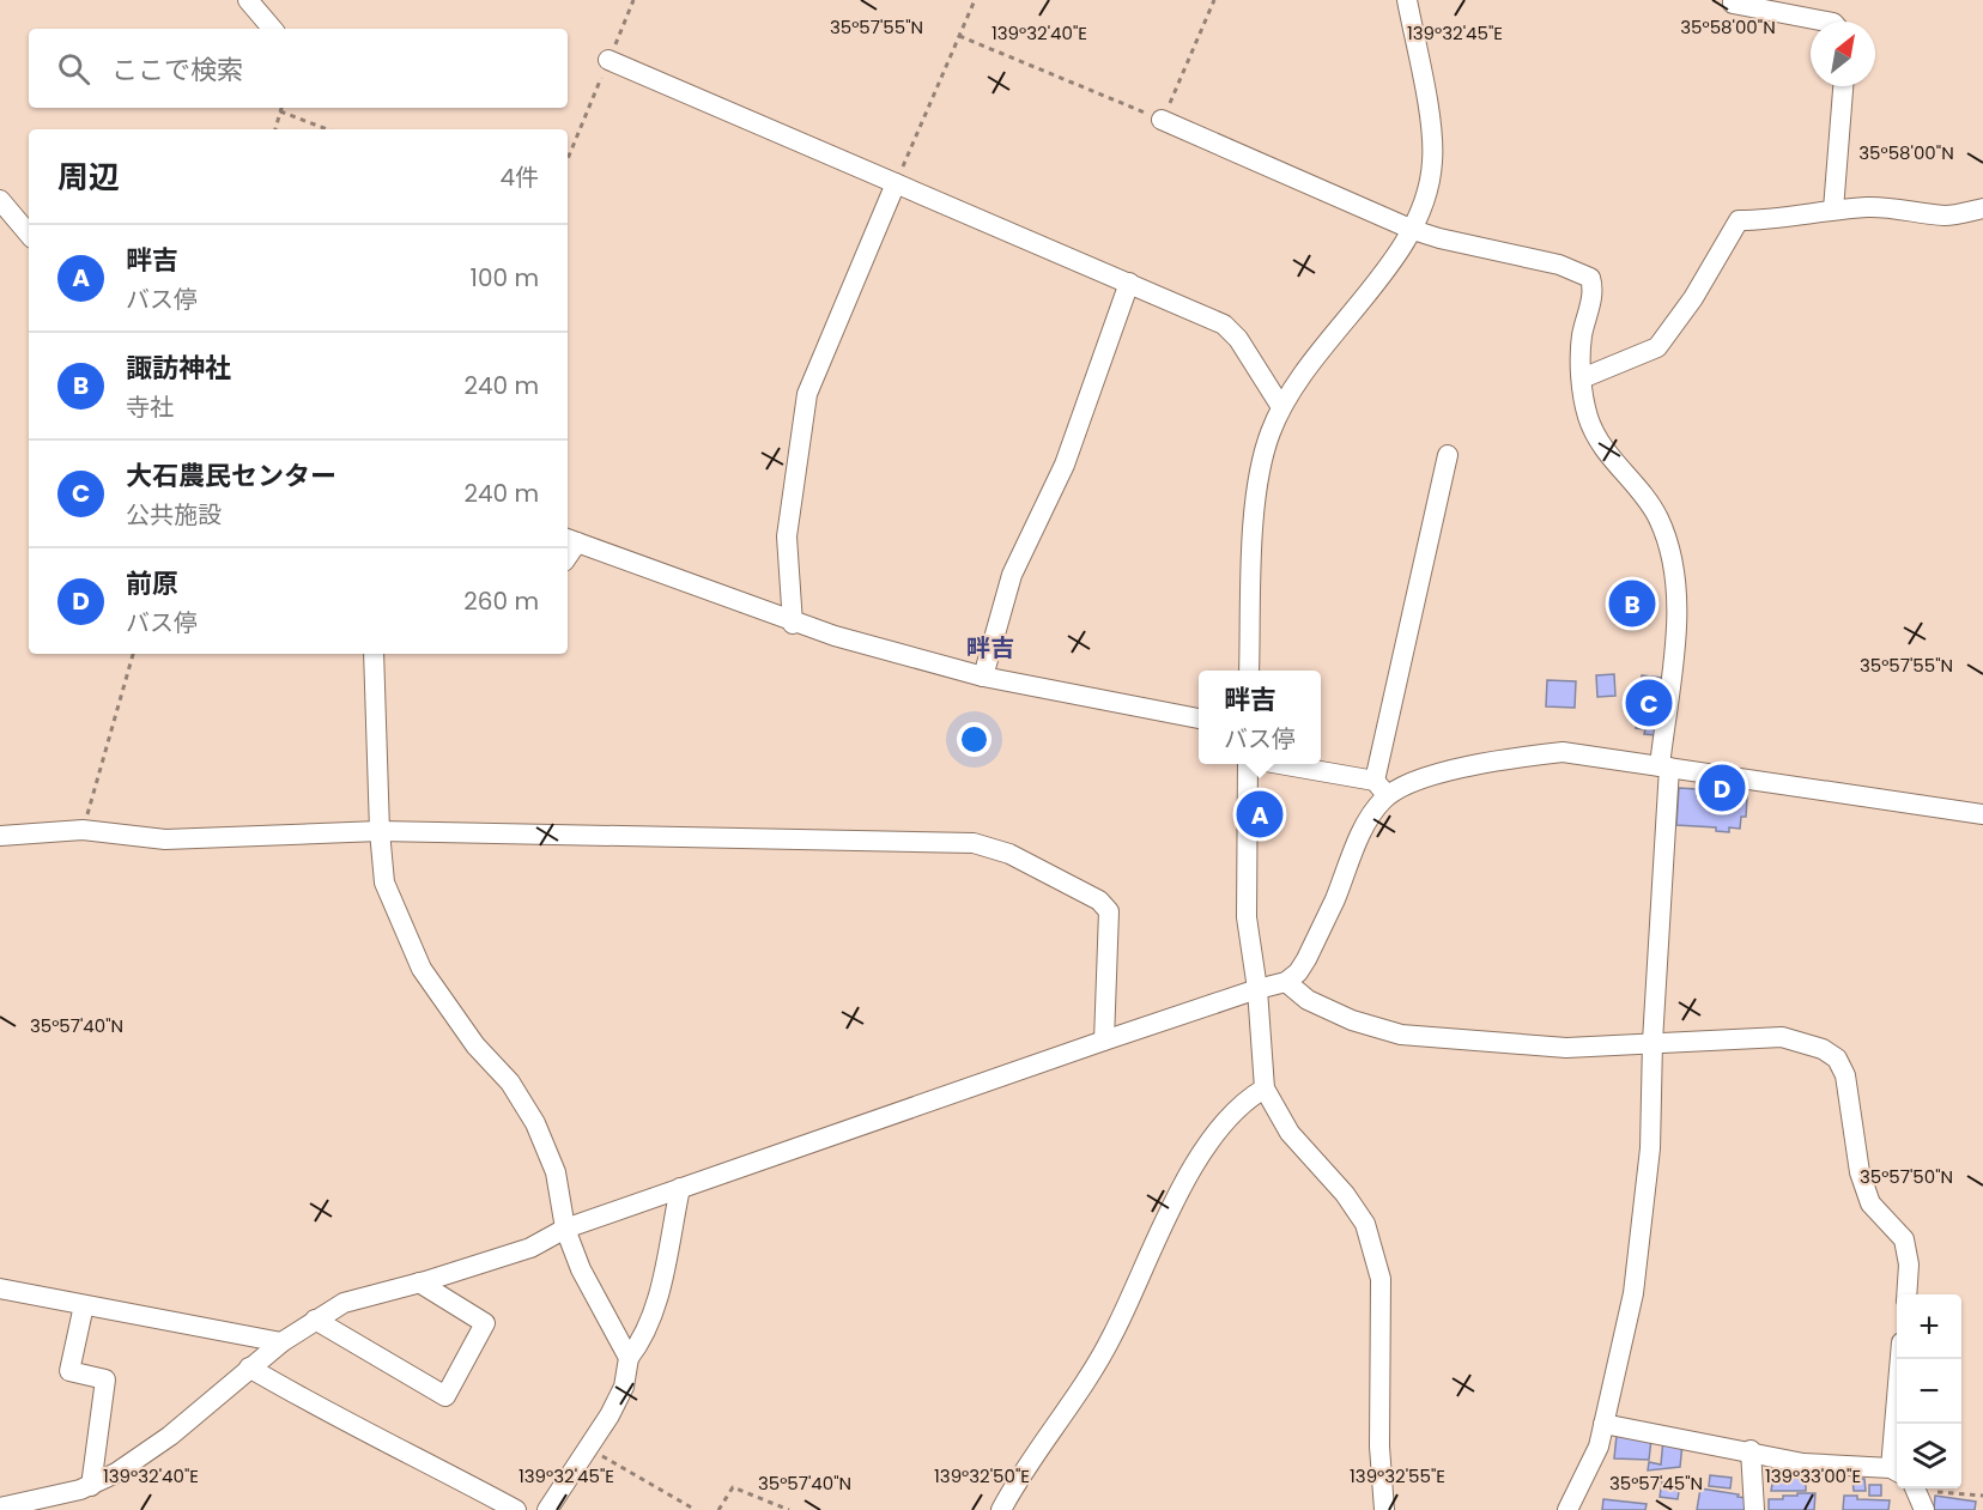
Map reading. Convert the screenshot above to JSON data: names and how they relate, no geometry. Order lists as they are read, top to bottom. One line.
{"districts":["畔吉"],"north":"top right","page":{"search":"ここで検索","heading":["周辺","4件"],"list":[{"mark":"A","name":"畔吉","note":"バス停","value":"100 m"},{"mark":"B","name":"諏訪神社","note":"寺社","value":"240 m"},{"mark":"C","name":"大石農民センター","note":"公共施設","value":"240 m"},{"mark":"D","name":"前原","note":"バス停","value":"260 m"}],"pins":["B","C","D","A"],"popup":["畔吉","バス停"],"map_buttons":["+","−"]},"coordinates":["35°57'55\"N","35°58'00\"N","139°32'40\"E","139°32'45\"E","35°57'40\"N","35°57'50\"N","139°32'50\"E","139°32'55\"E","139°33'00\"E","35°57'45\"N"]}
